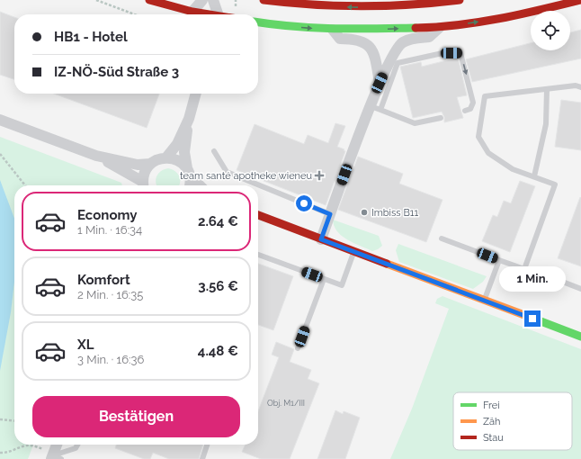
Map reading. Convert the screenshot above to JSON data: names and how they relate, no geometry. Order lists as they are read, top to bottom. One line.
{"places":{"health":["team santé apotheke wieneu"],"other":["Imbiss B11"]},"house_numbers":["Obj. M1/III"],"legend":["Frei","Zäh","Stau"],"page":{"banner":["HB1 - Hotel","IZ-NÖ-Süd Straße 3"],"list":[{"name":"Economy","note":"1 Min. · 16:34","value":"2.64 €"},{"name":"Komfort","note":"2 Min. · 16:35","value":"3.56 €"},{"name":"XL","note":"3 Min. · 16:36","value":"4.48 €"}],"bubble":"1 Min.","buttons":"Bestätigen"}}
